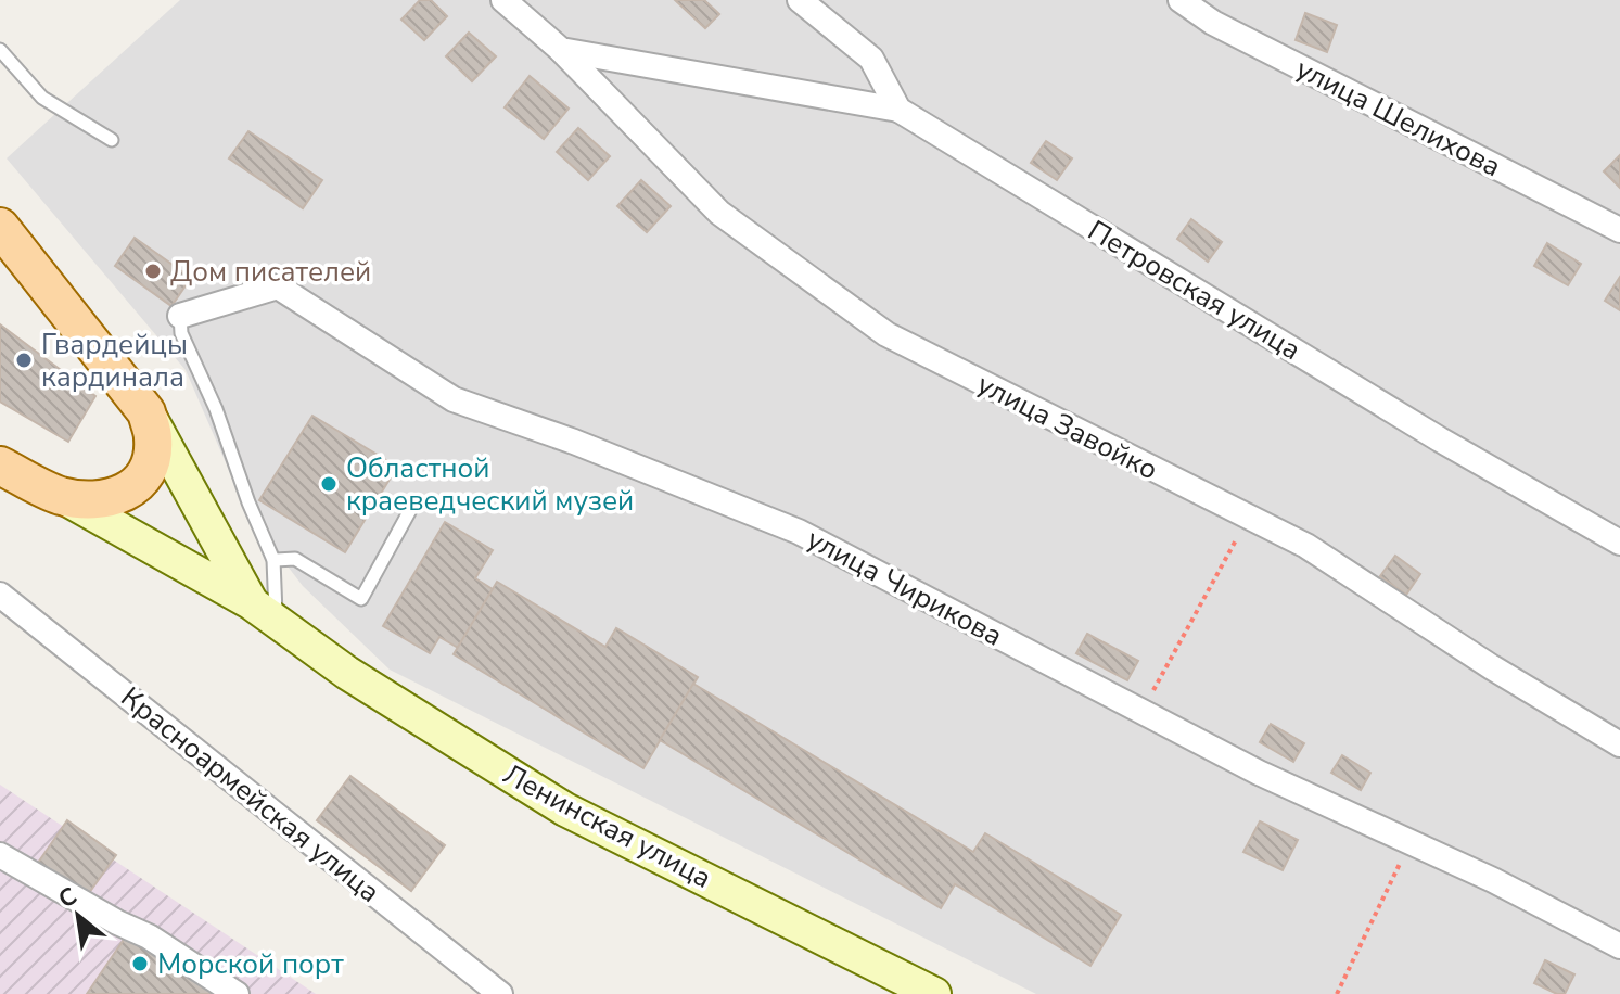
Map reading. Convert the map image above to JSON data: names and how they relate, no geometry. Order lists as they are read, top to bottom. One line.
{"streets":{"main road":["Ленинская улица"],"street":["улица Шелихова","Петровская улица","улица Завойко","улица Чирикова","Красноармейская улица"]},"places":["Дом писателей","Гвардейцы кардинала","Областной краеведческий музей","Морской порт"],"north":"top left"}
